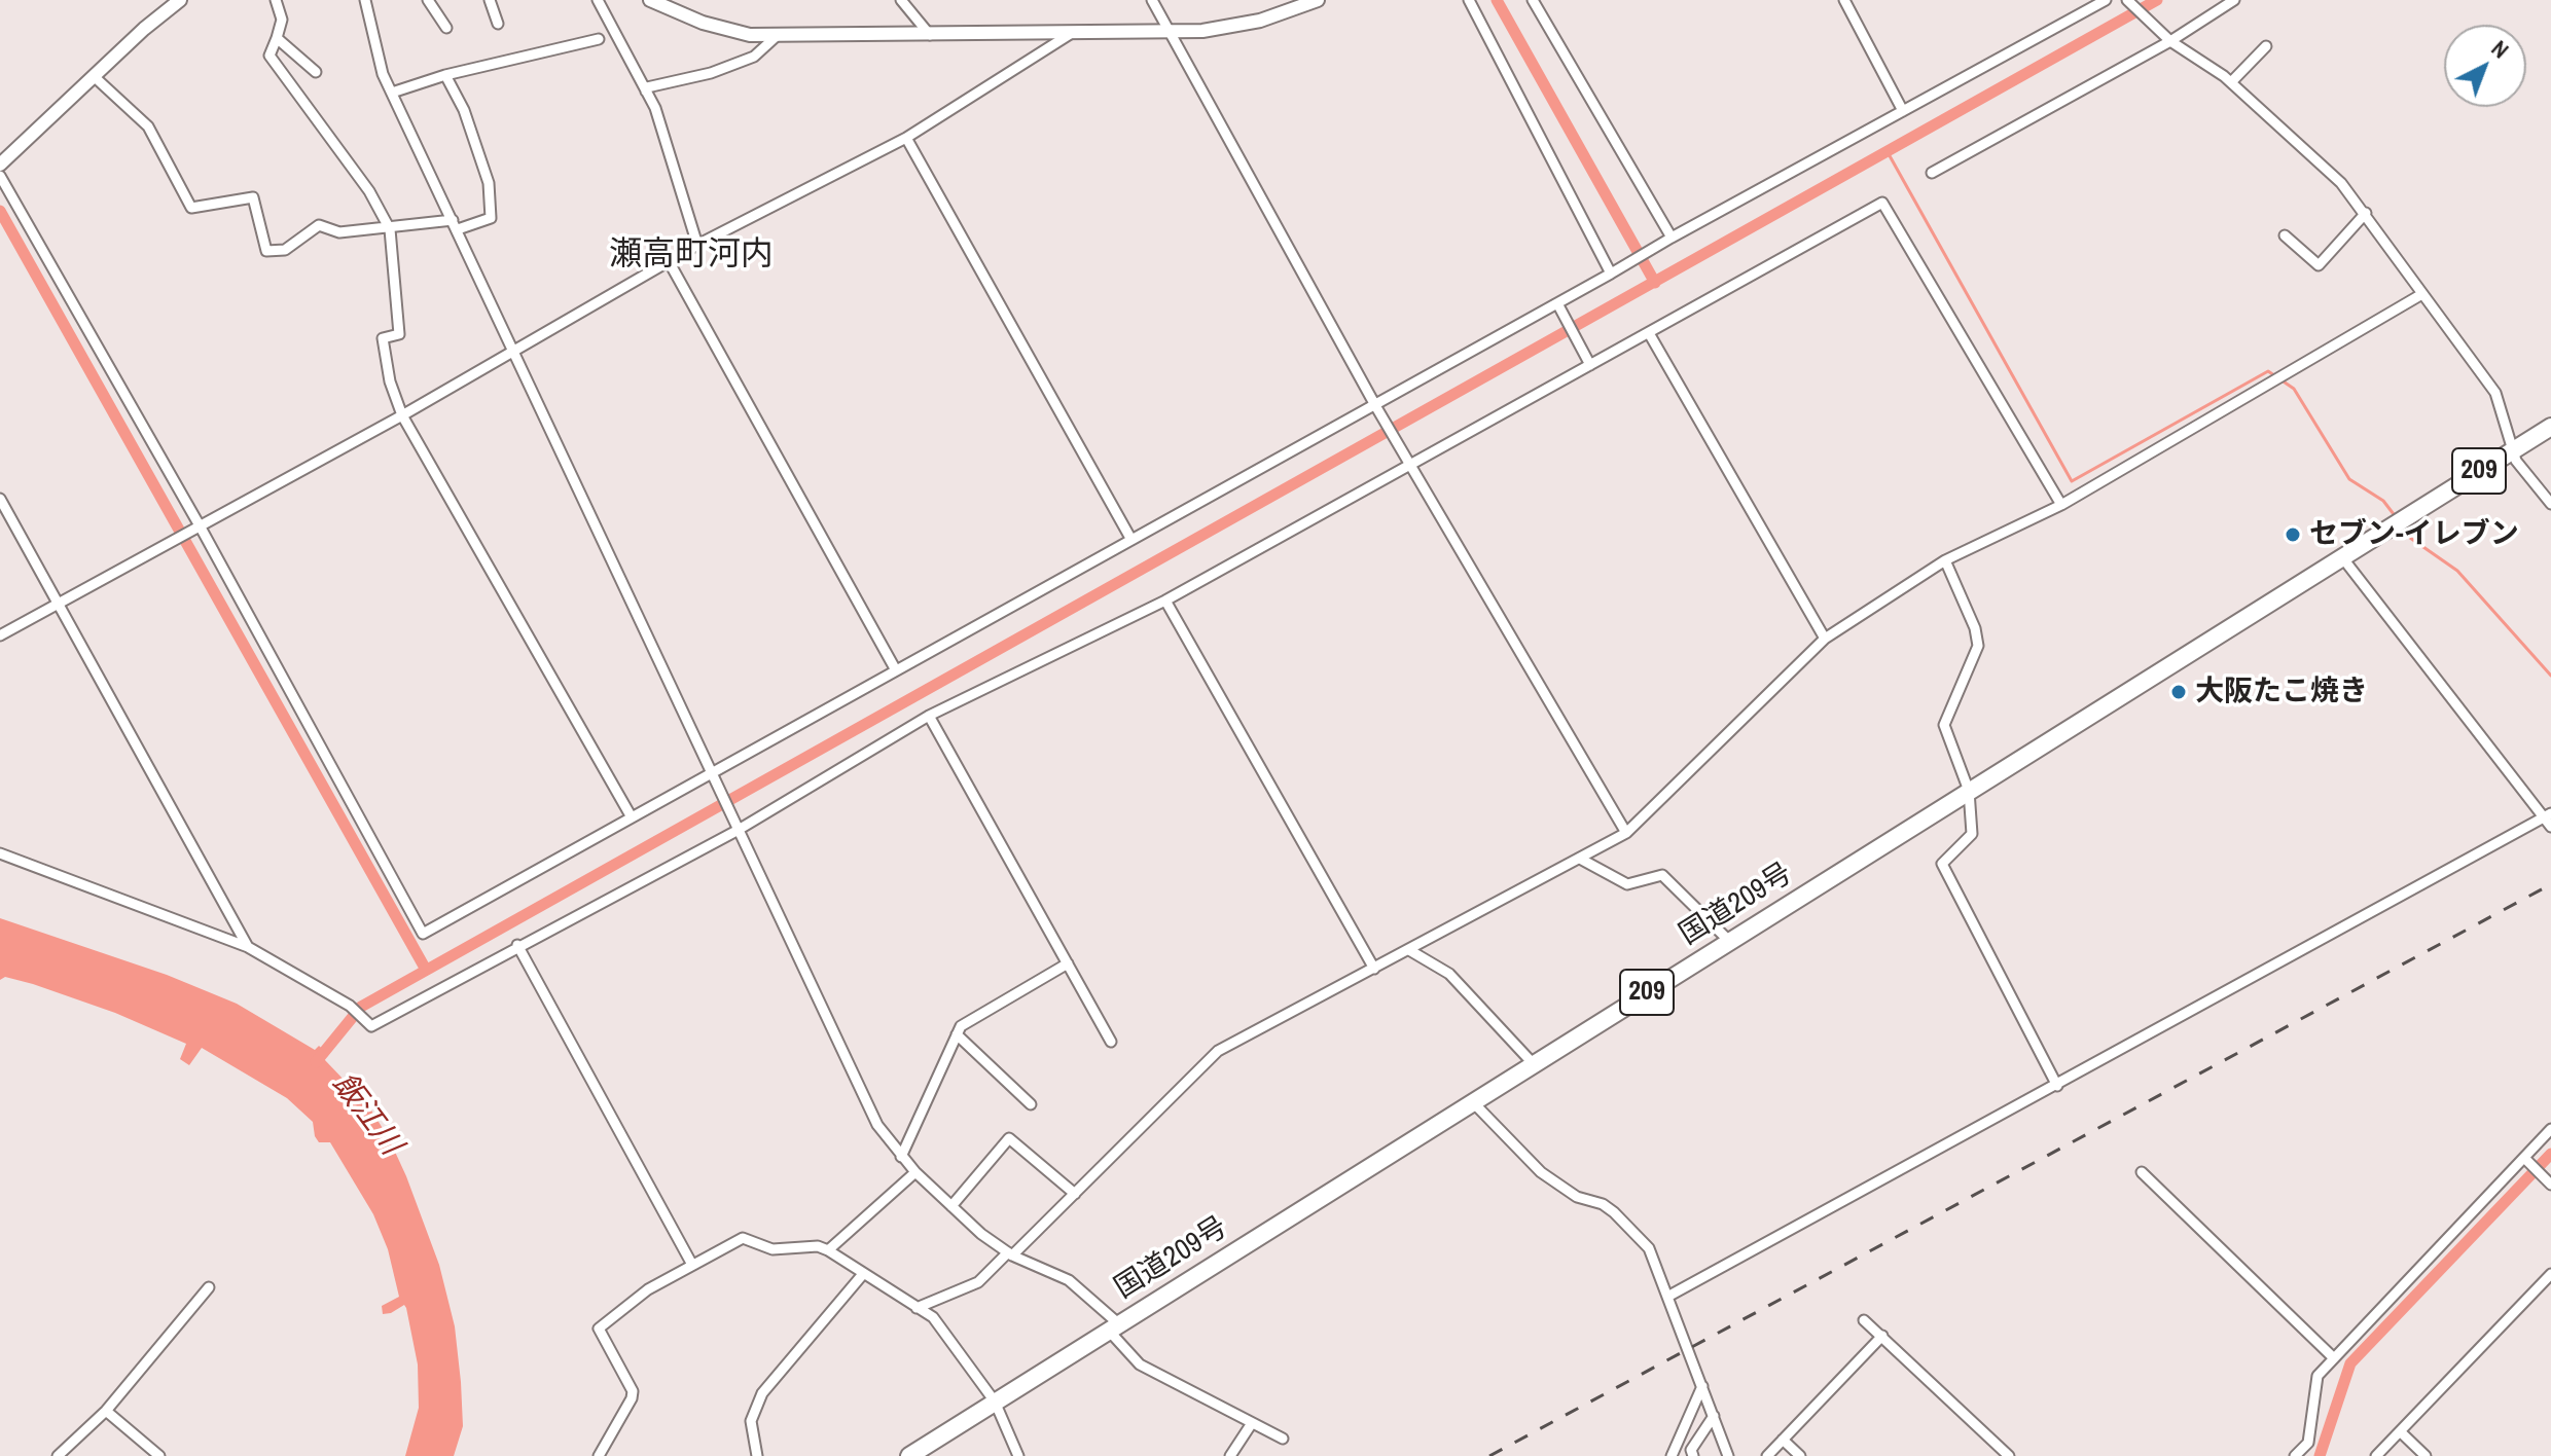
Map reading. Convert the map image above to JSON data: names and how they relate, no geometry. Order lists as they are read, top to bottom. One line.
{"streets":{"highway":["209","国道209号"]},"districts":["瀬高町河内"],"water":["飯江川"],"places":["セブン-イレブン","大阪たこ焼き"],"north":"top right"}
